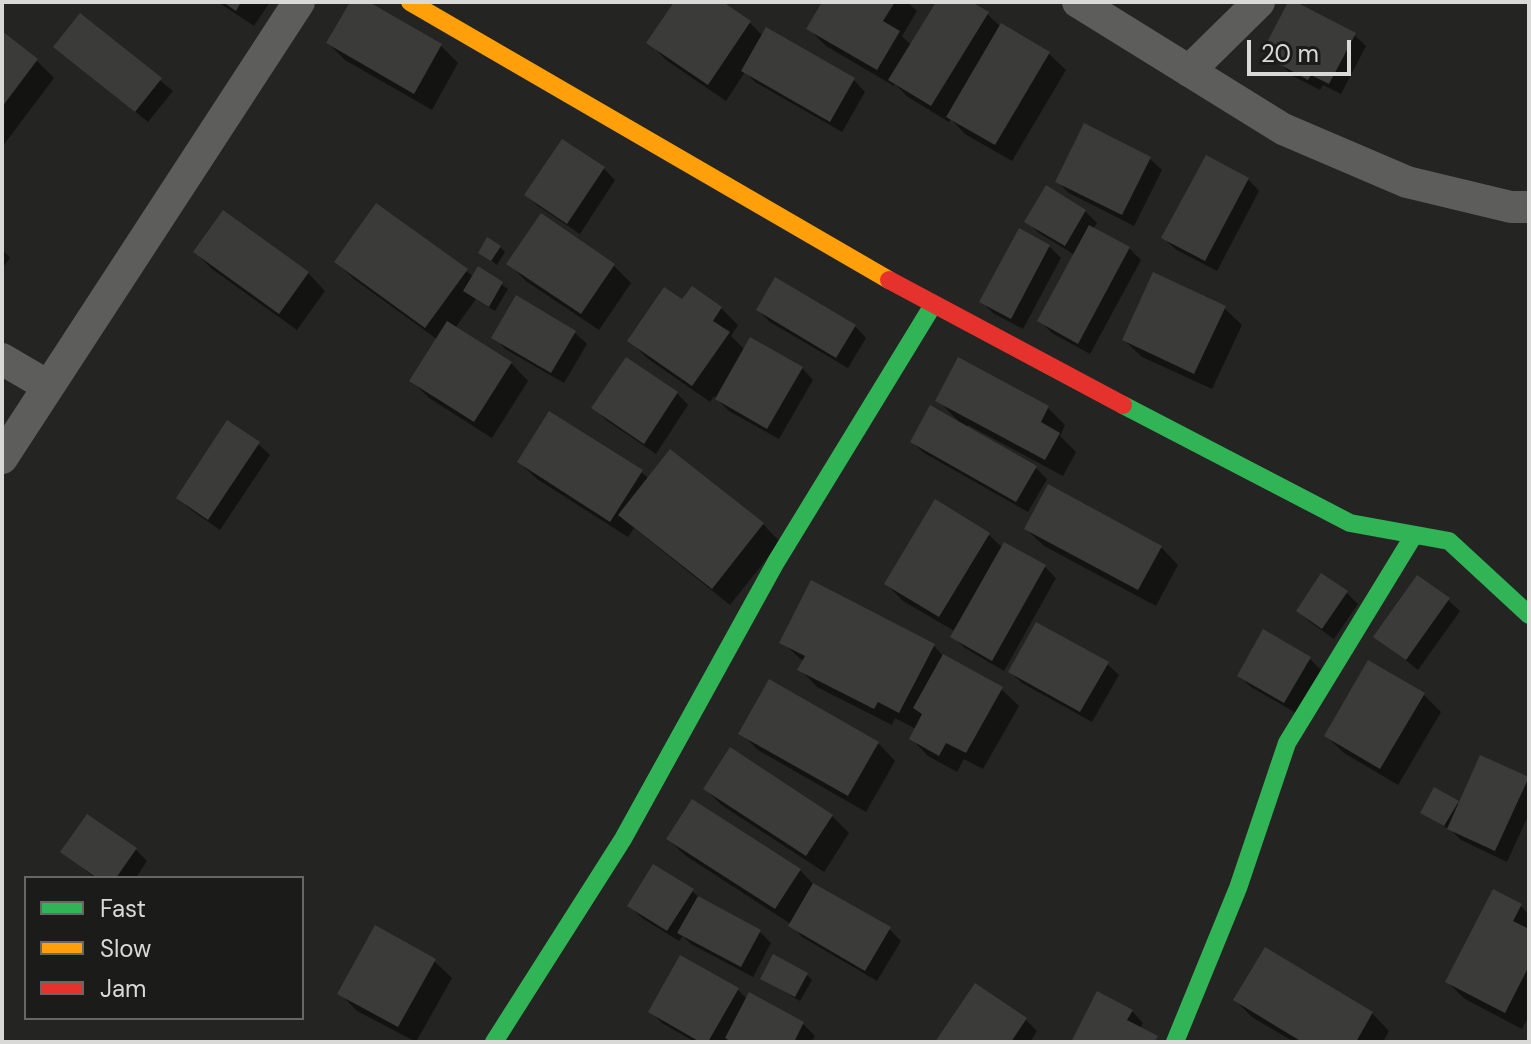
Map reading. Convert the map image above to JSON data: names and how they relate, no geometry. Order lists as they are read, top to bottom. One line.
{"legend":["Fast","Slow","Jam"],"scale_bar":"20 m"}
